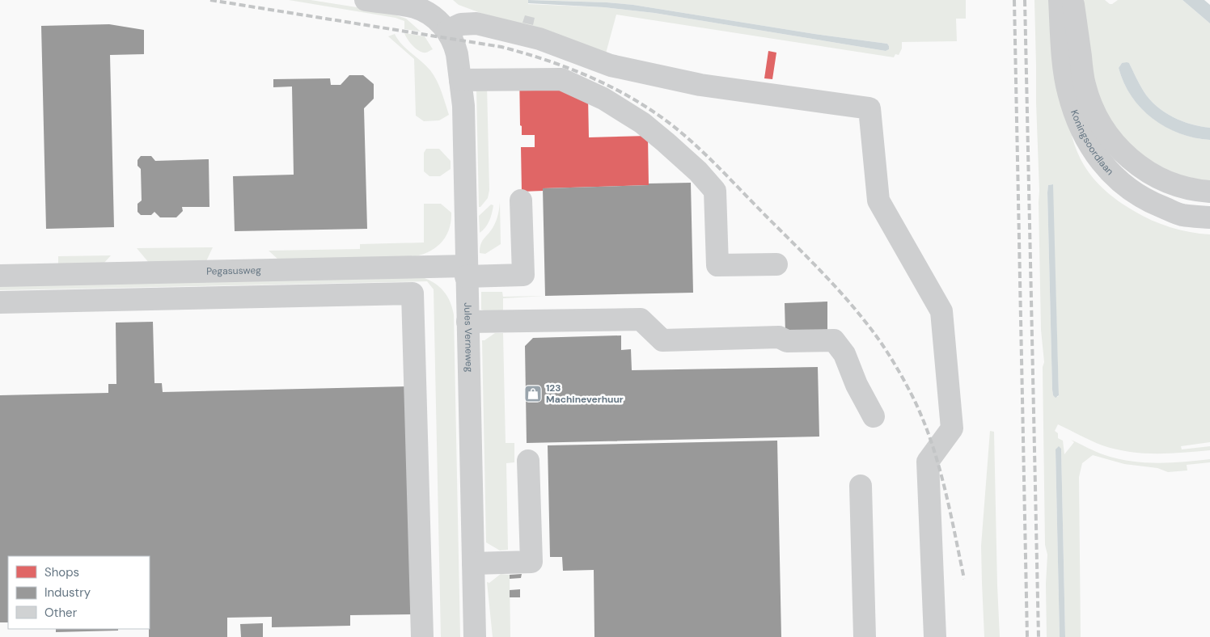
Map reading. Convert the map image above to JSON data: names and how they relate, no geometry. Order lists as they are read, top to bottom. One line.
{"streets":{"street":["Koningsoordlaan","Pegasusweg","Jules Verneweg"]},"crossings":[["Pegasusweg","Jules Verneweg"]],"places":{"shop":["123 Machineverhuur"]},"legend":["Shops","Industry","Other"]}
